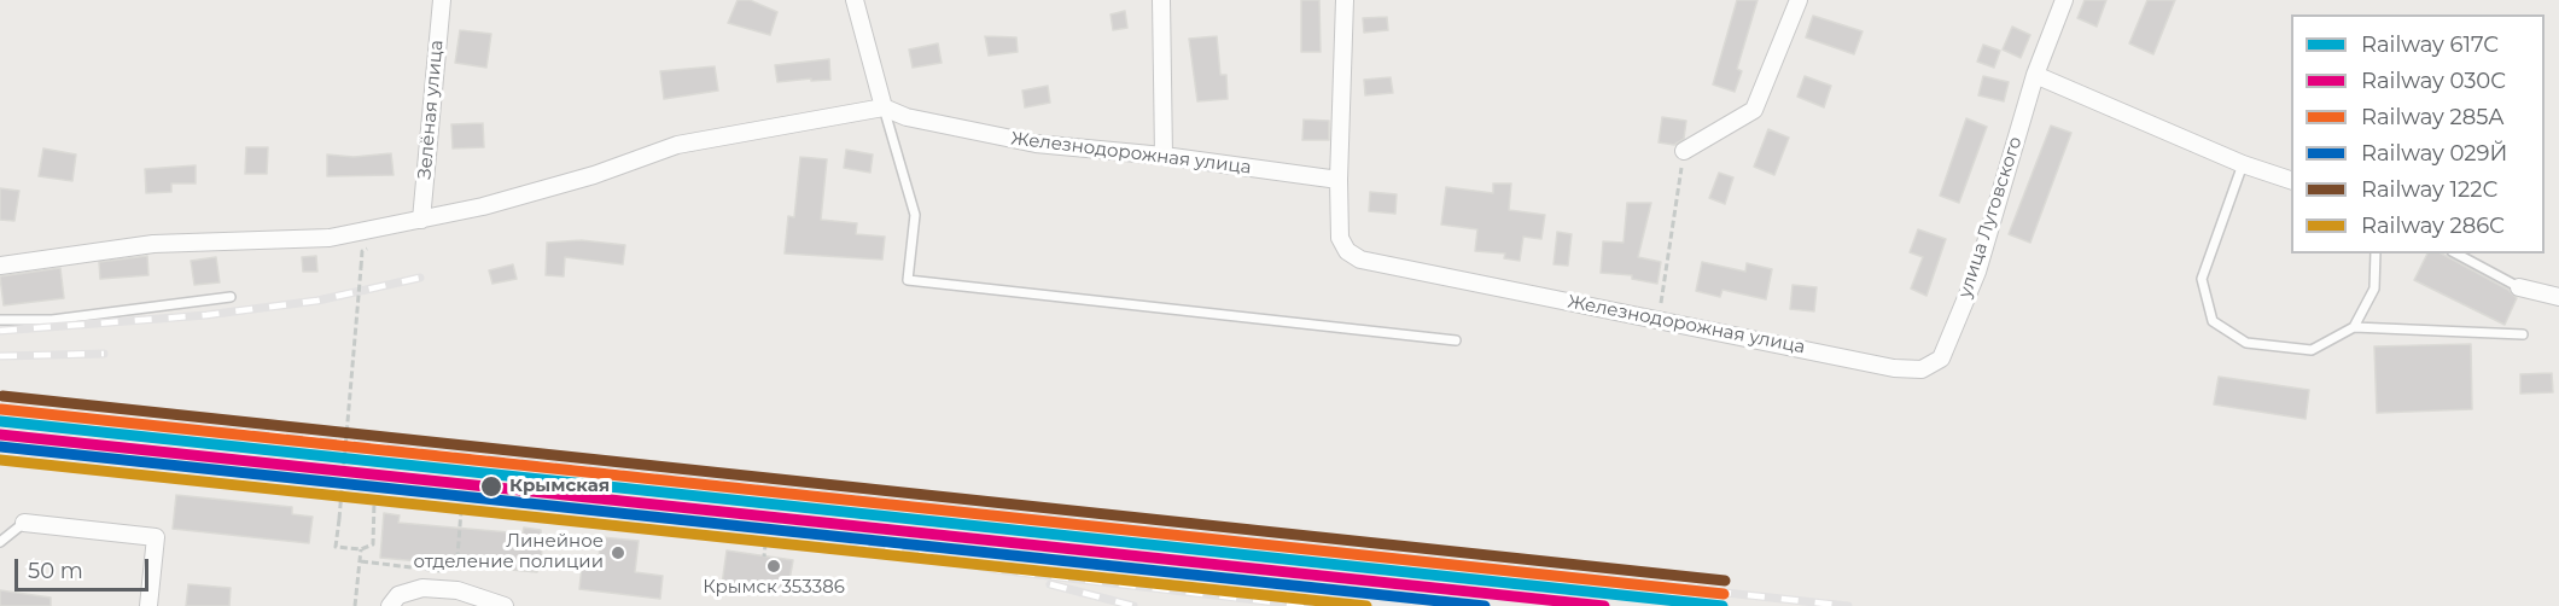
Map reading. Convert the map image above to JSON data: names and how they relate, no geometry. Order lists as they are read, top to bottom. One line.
{"streets":{"street":["Зелёная улица","Железнодорожная улица","улица Луговского"]},"crossings":[["Зелёная улица","Железнодорожная улица"],["Железнодорожная улица","улица Луговского"]],"places":["Крымская","Линейное отделение полиции","Крымск 353386"],"lines":["rail line 122С","rail line 285А","rail line 617C","rail line 030C","rail line 029Й","rail line 286С"],"legend":["Railway 617C","Railway 030C","Railway 285А","Railway 029Й","Railway 122С","Railway 286С"],"scale_bar":"50 m"}
